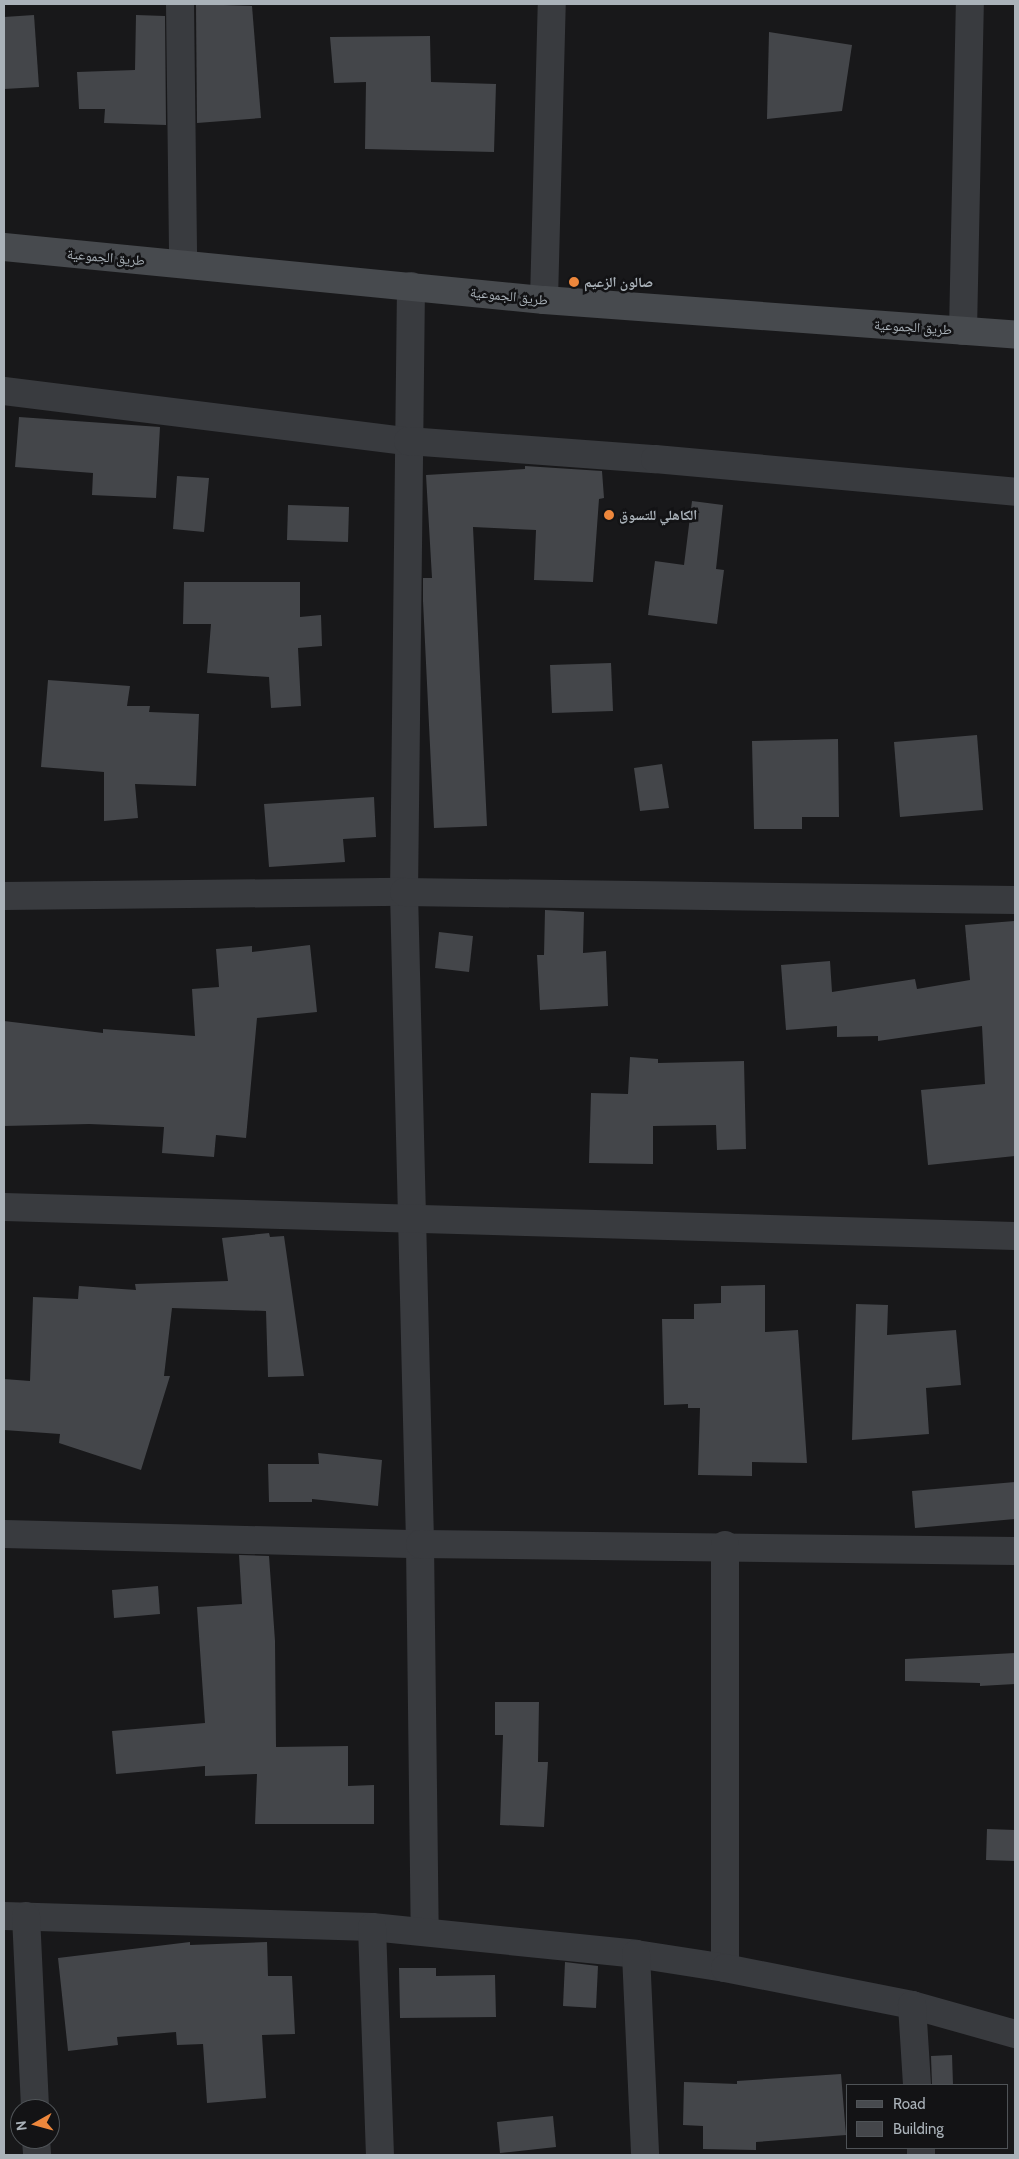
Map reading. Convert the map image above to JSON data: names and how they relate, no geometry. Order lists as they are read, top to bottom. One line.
{"streets":{"main road":["طريق الجموعية"]},"places":["صالون الزعيم","الكاهلي للتسوق"],"legend":["Road","Building"],"north":"left"}
